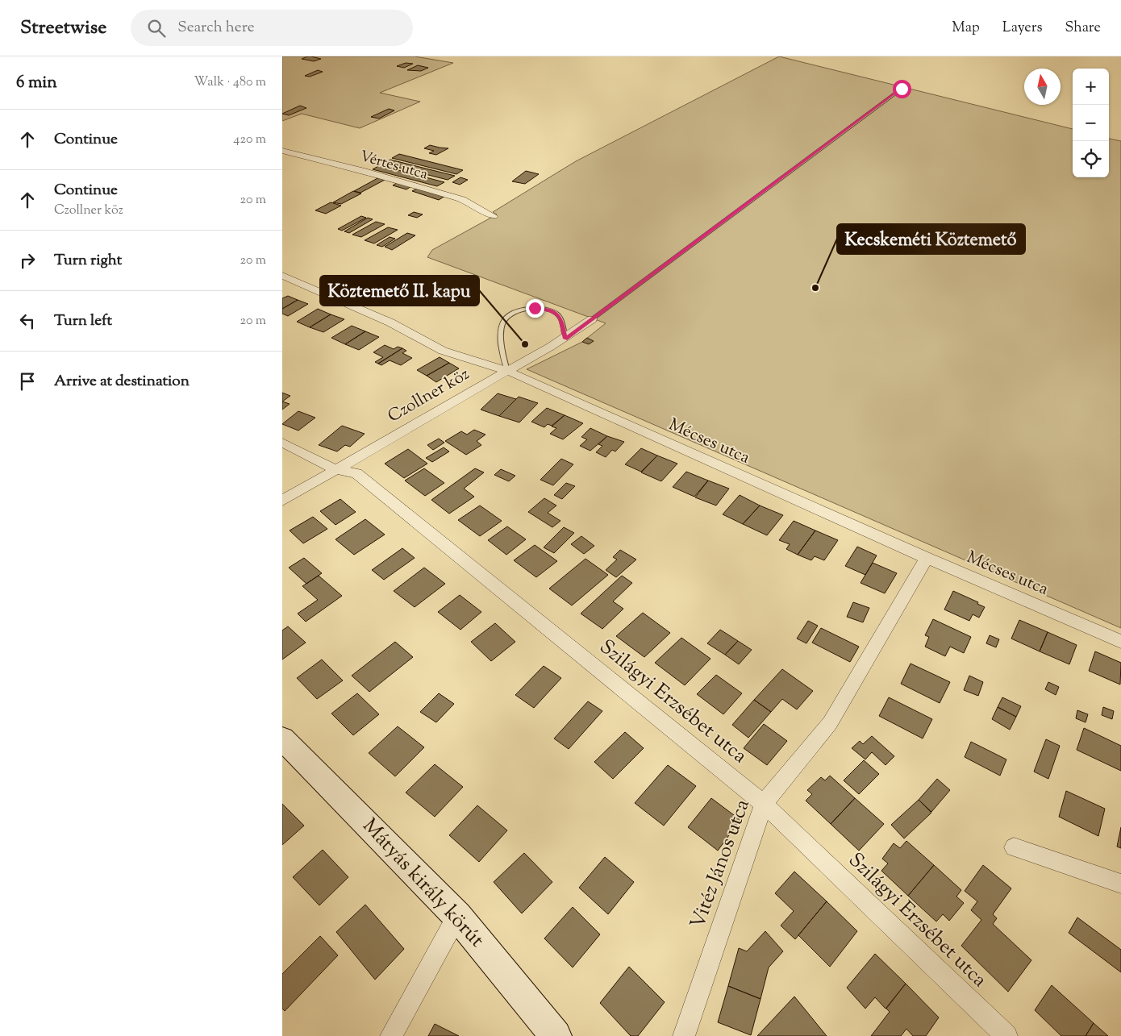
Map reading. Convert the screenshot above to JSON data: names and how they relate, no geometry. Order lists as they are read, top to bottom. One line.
{"streets":{"street":["Vértes utca","Czollner köz","Mécses utca","Szilágyi Erzsébet utca","Vitéz János utca","Mátyás király körút"]},"crossings":[["Czollner köz","Mécses utca"],["Czollner köz","Szilágyi Erzsébet utca"],["Mécses utca","Vitéz János utca"],["Szilágyi Erzsébet utca","Vitéz János utca"]],"places":["Kecskeméti Köztemető","Köztemető II. kapu"],"north":"top","page":{"header":"Streetwise","search":"Search here","nav":["Map","Layers","Share"],"heading":["6 min","Walk · 480 m"],"map_buttons":["+","−"],"list":[["Continue","420 m"],["Continue","Czollner köz","20 m"],["Turn right","20 m"],["Turn left","20 m"],"Arrive at destination"]}}
